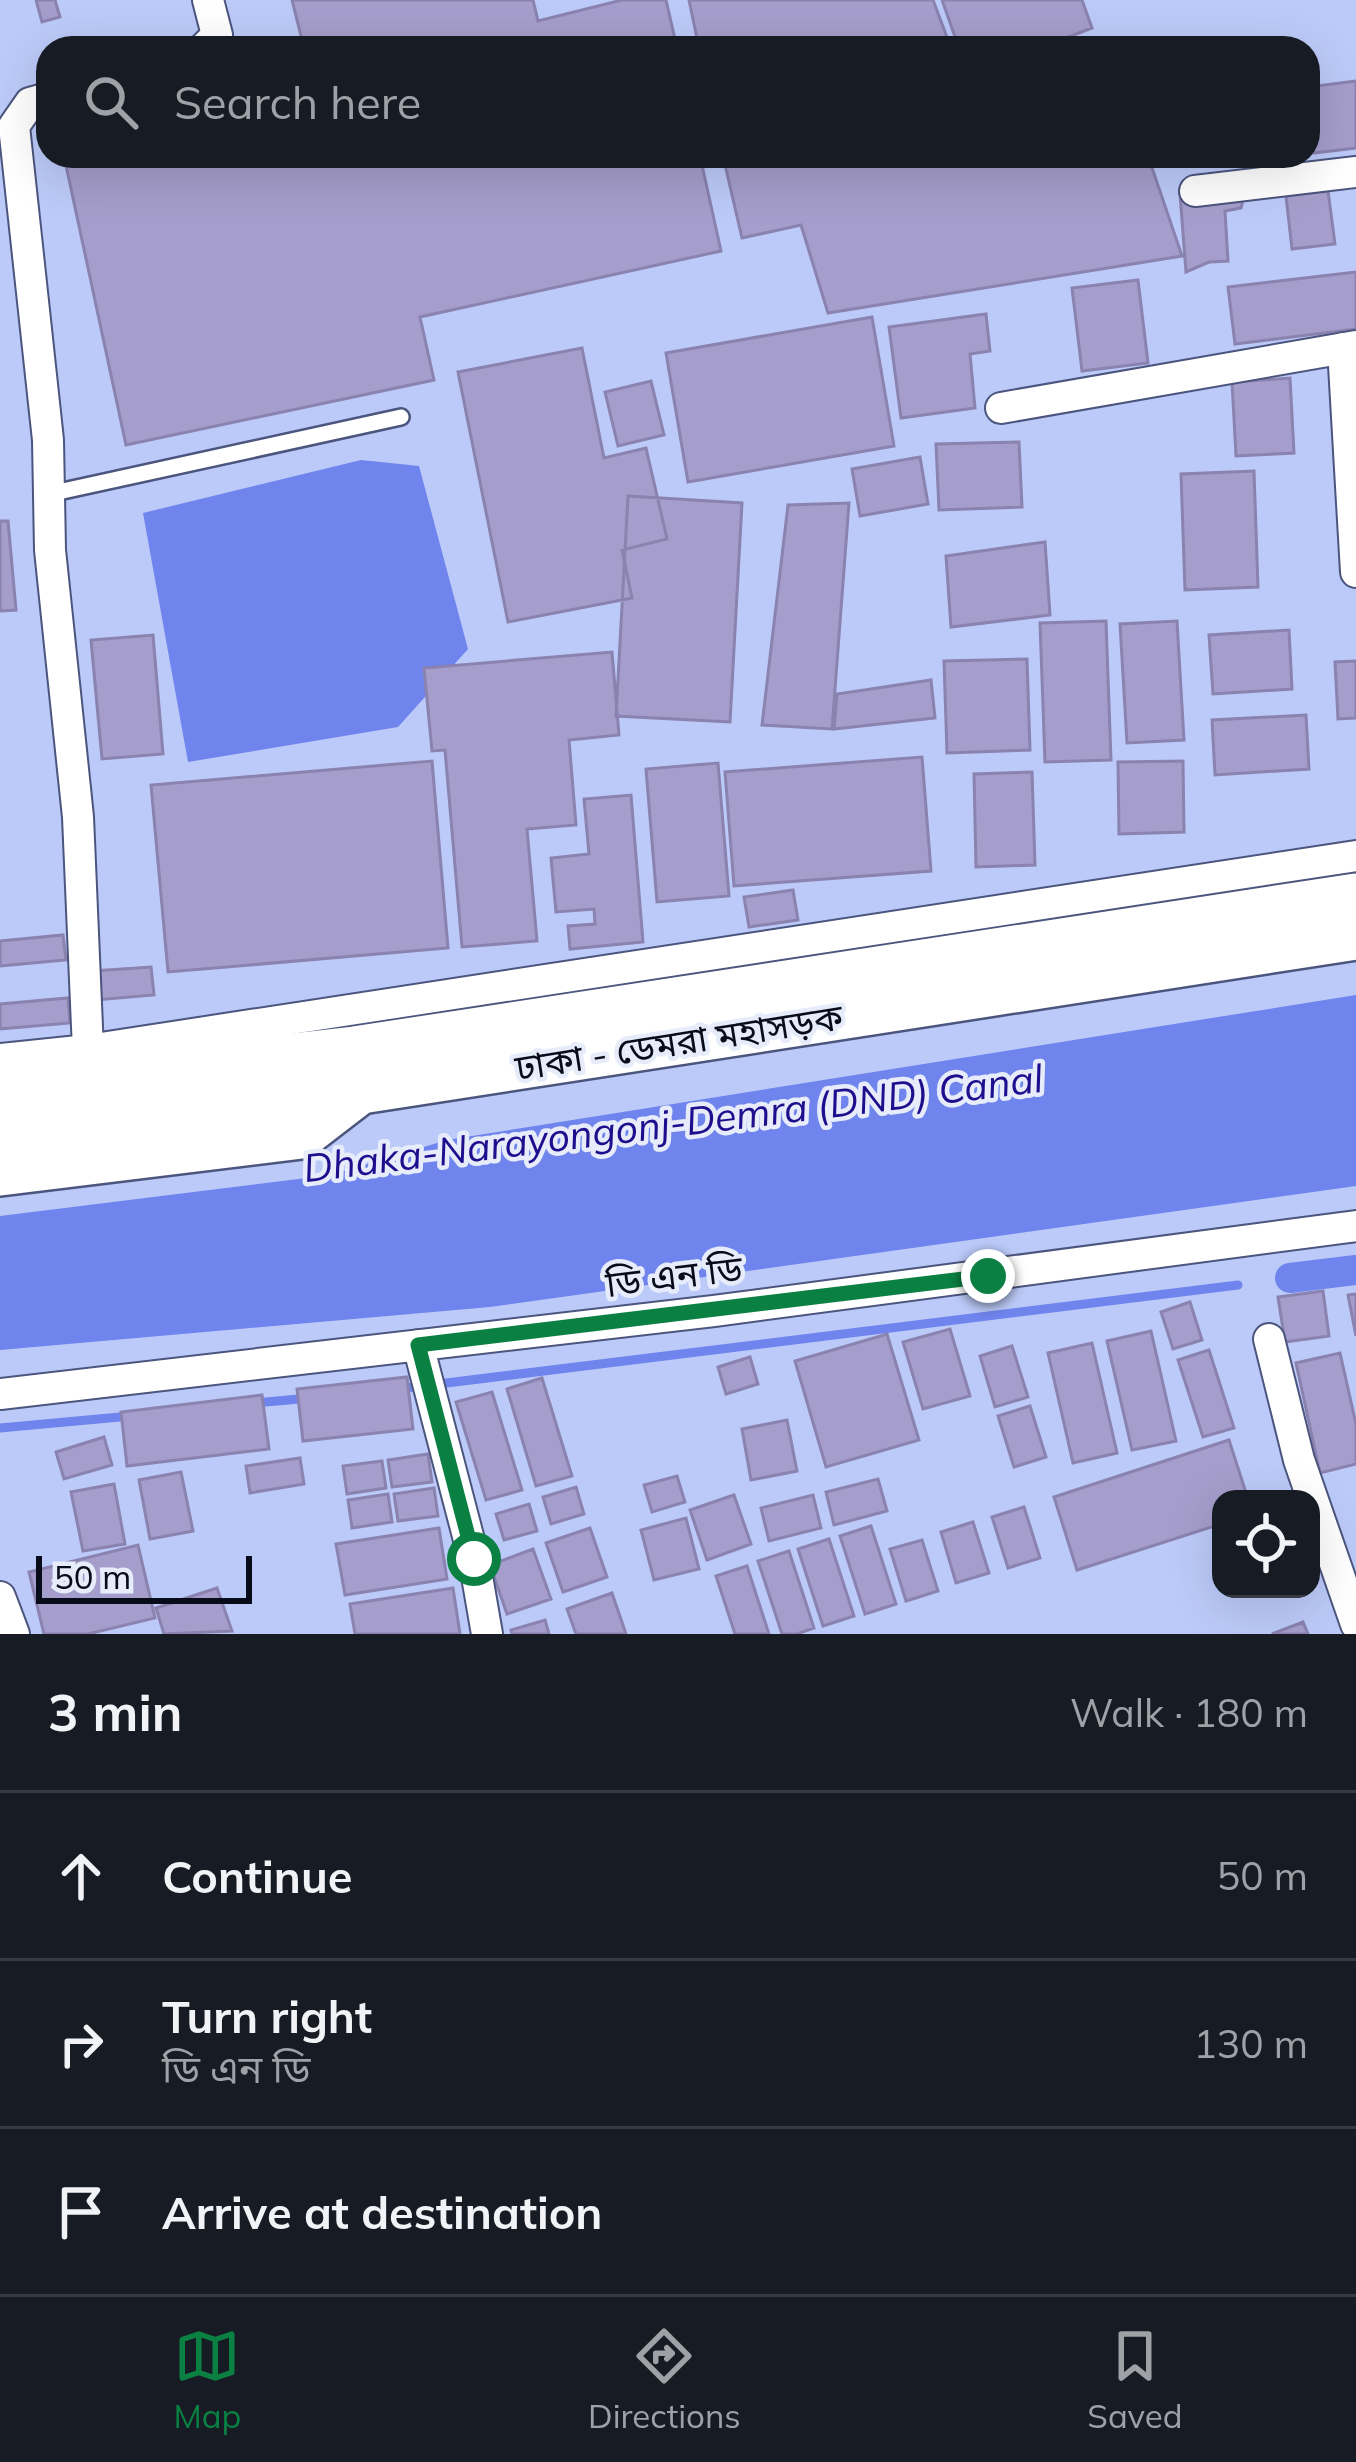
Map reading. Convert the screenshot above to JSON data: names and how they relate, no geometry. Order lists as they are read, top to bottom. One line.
{"streets":{"main road":["ঢাকা - ডেমরা মহাসড়ক"],"street":["ডি এন ডি"]},"water":["Dhaka-Narayongonj-Demra (DND) Canal"],"scale_bar":"50 m","page":{"search":"Search here","scale":"50 m","heading":["3 min","Walk · 180 m"],"list":[["Continue","50 m"],["Turn right","ডি এন ডি","130 m"],"Arrive at destination"],"nav":["Map","Directions","Saved"]}}
